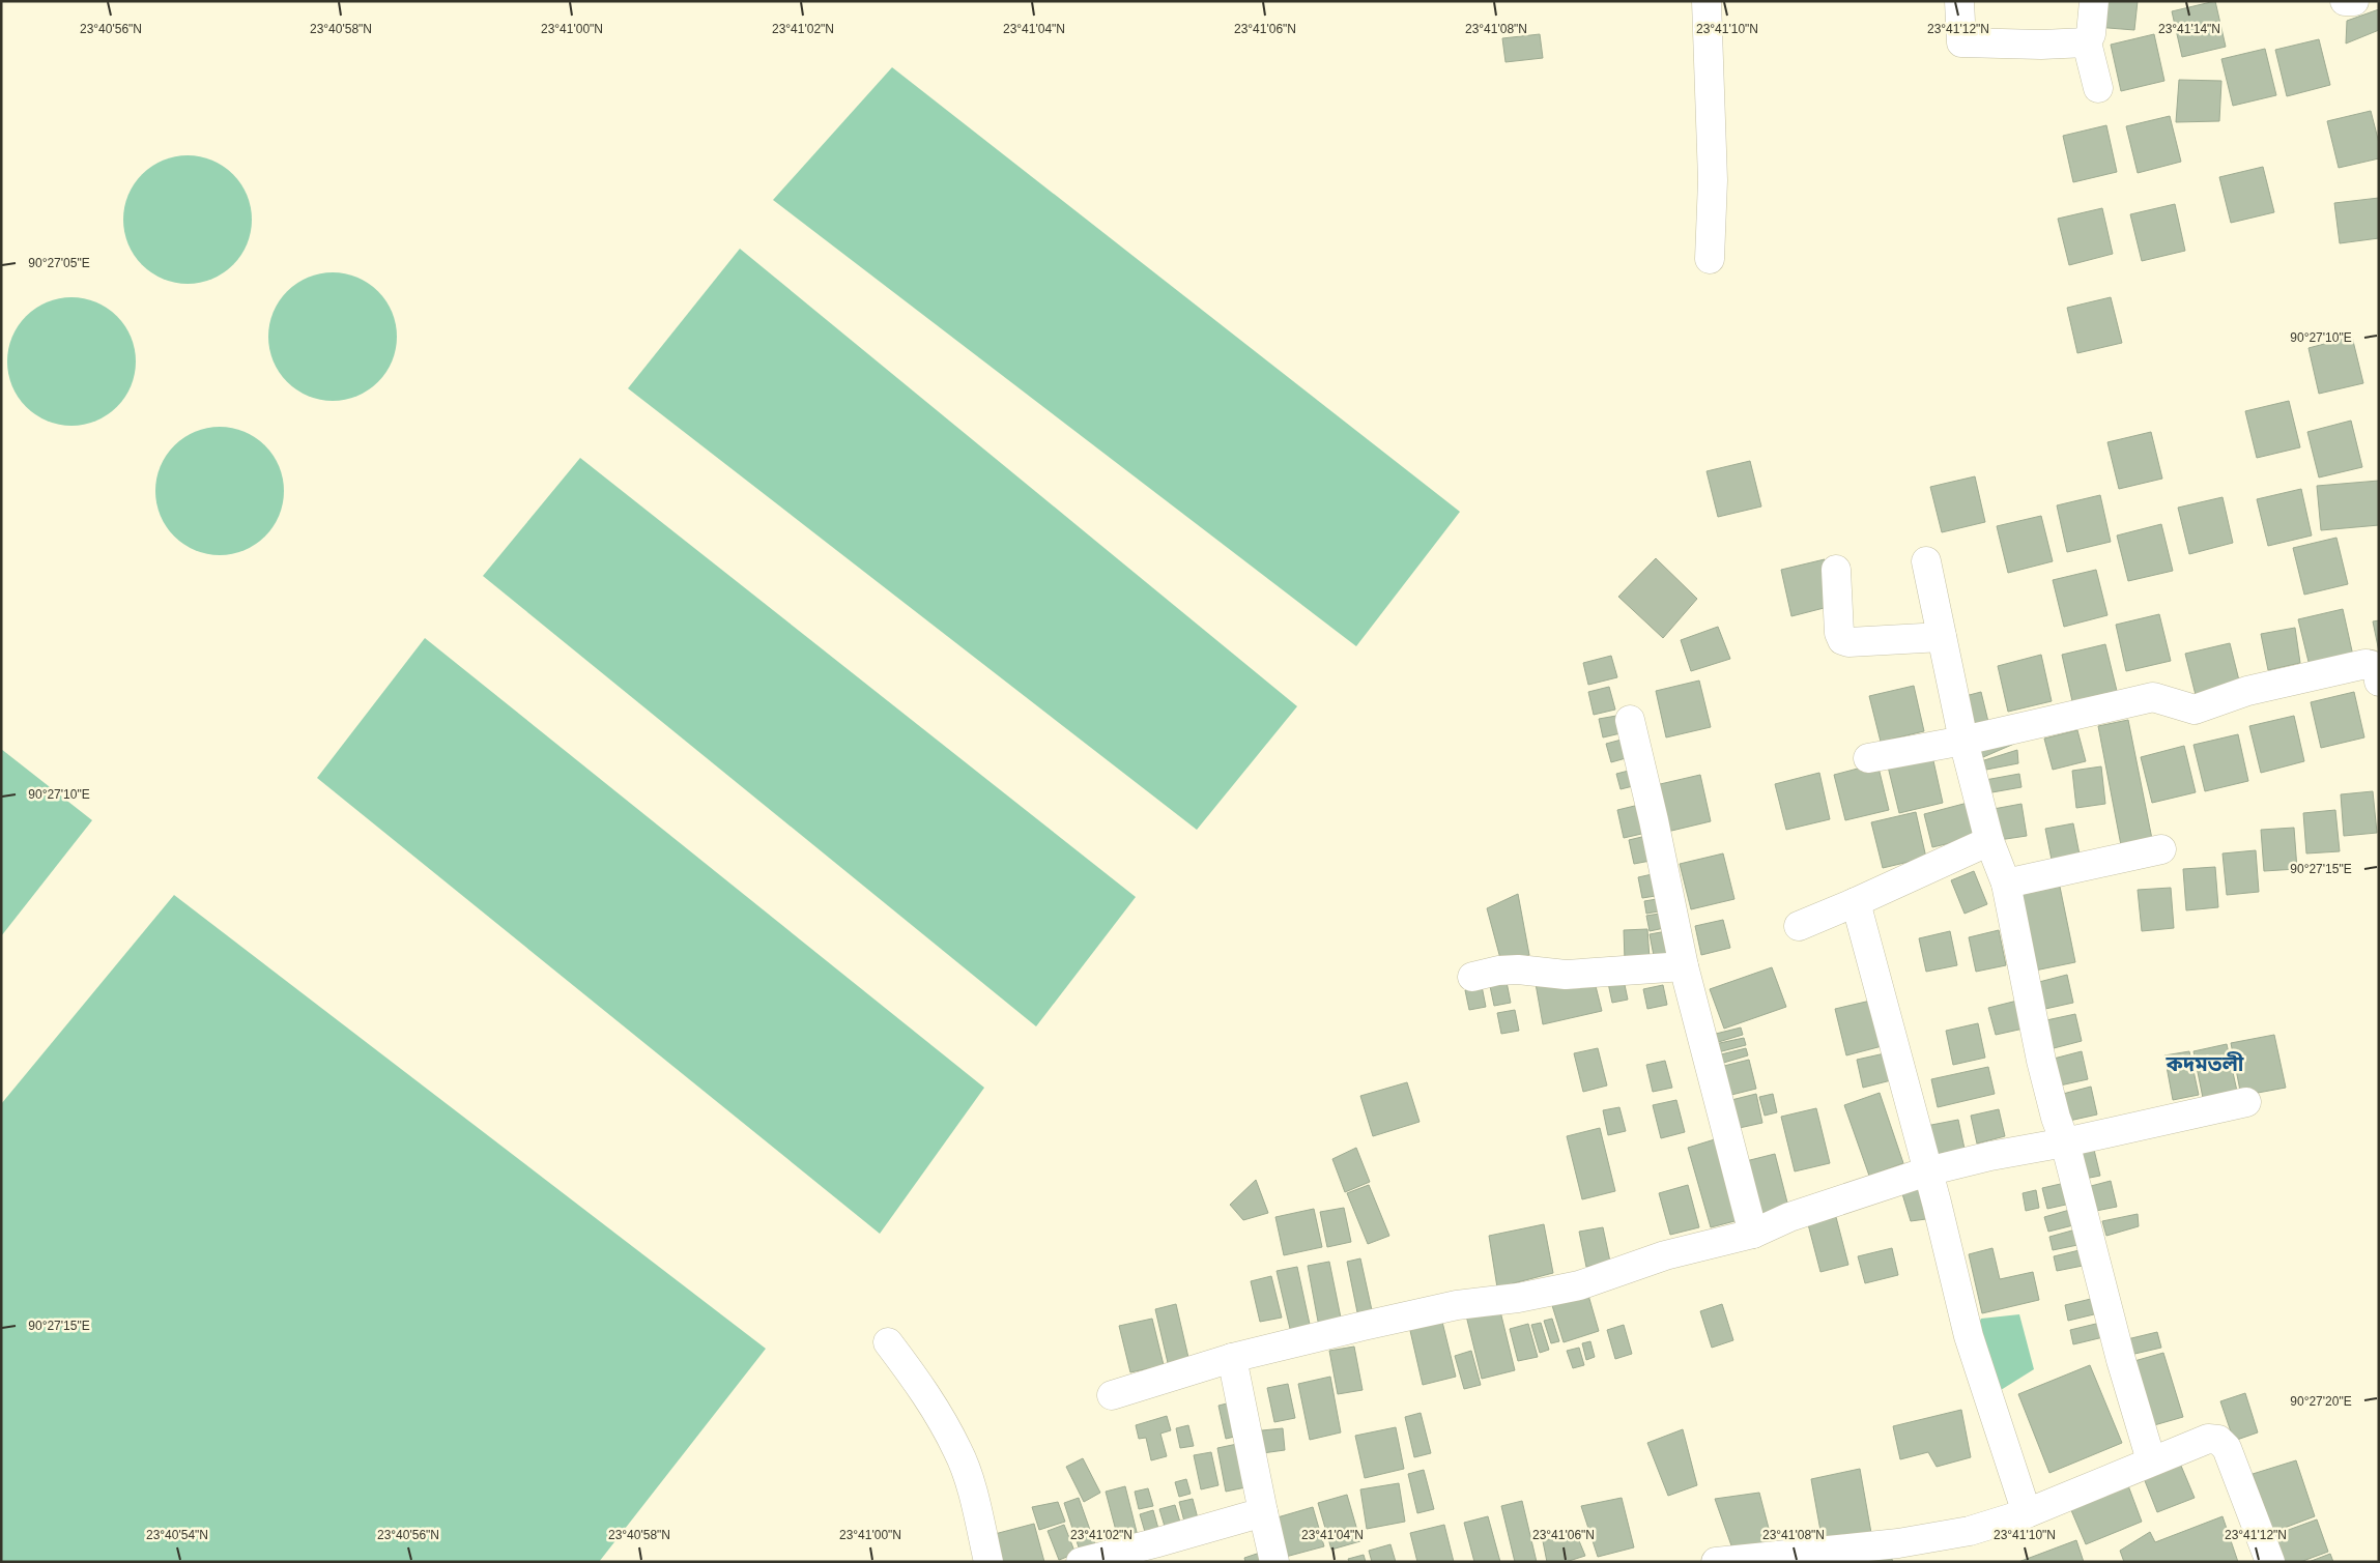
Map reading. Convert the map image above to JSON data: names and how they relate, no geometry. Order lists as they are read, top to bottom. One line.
{"districts":["কদমতলী"],"coordinates":["23°40'56\"N","23°40'58\"N","23°41'00\"N","23°41'02\"N","23°41'04\"N","23°41'06\"N","23°41'08\"N","23°41'10\"N","23°41'12\"N","23°41'14\"N","90°27'05\"E","90°27'10\"E","90°27'15\"E","90°27'20\"E","23°40'54\"N"]}
